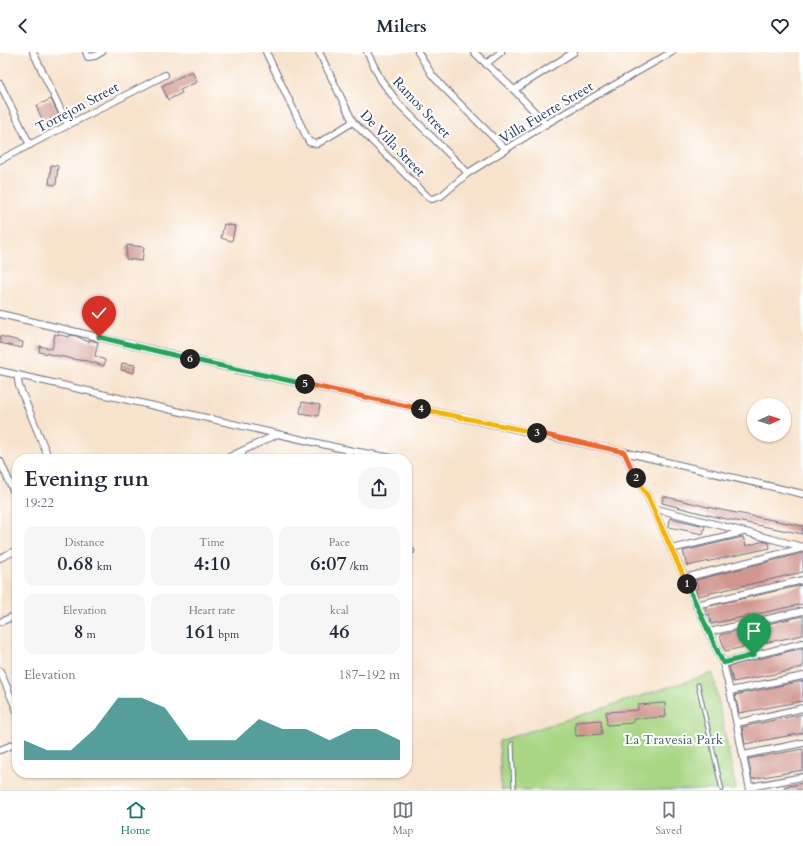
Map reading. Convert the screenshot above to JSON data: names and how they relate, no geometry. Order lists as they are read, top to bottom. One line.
{"streets":{"street":["Torrejon Street","Ramos Street","Villa Fuerte Street","De Villa Street"]},"crossings":[["Ramos Street","Villa Fuerte Street"],["Villa Fuerte Street","De Villa Street"]],"parks":["La Travesia Park"],"north":"right","page":{"header":"Milers","pins":["6","5","4","3","2","1"],"heading":["Evening run","19:22"],"stats":[["Distance","0.68 km"],["Time","4:10"],["Pace","6:07 /km"],["Elevation","8 m"],["Heart rate","161 bpm"],["kcal","46"]],"chart":["Elevation","187–192 m"],"tabs":["Home","Map","Saved"]}}
